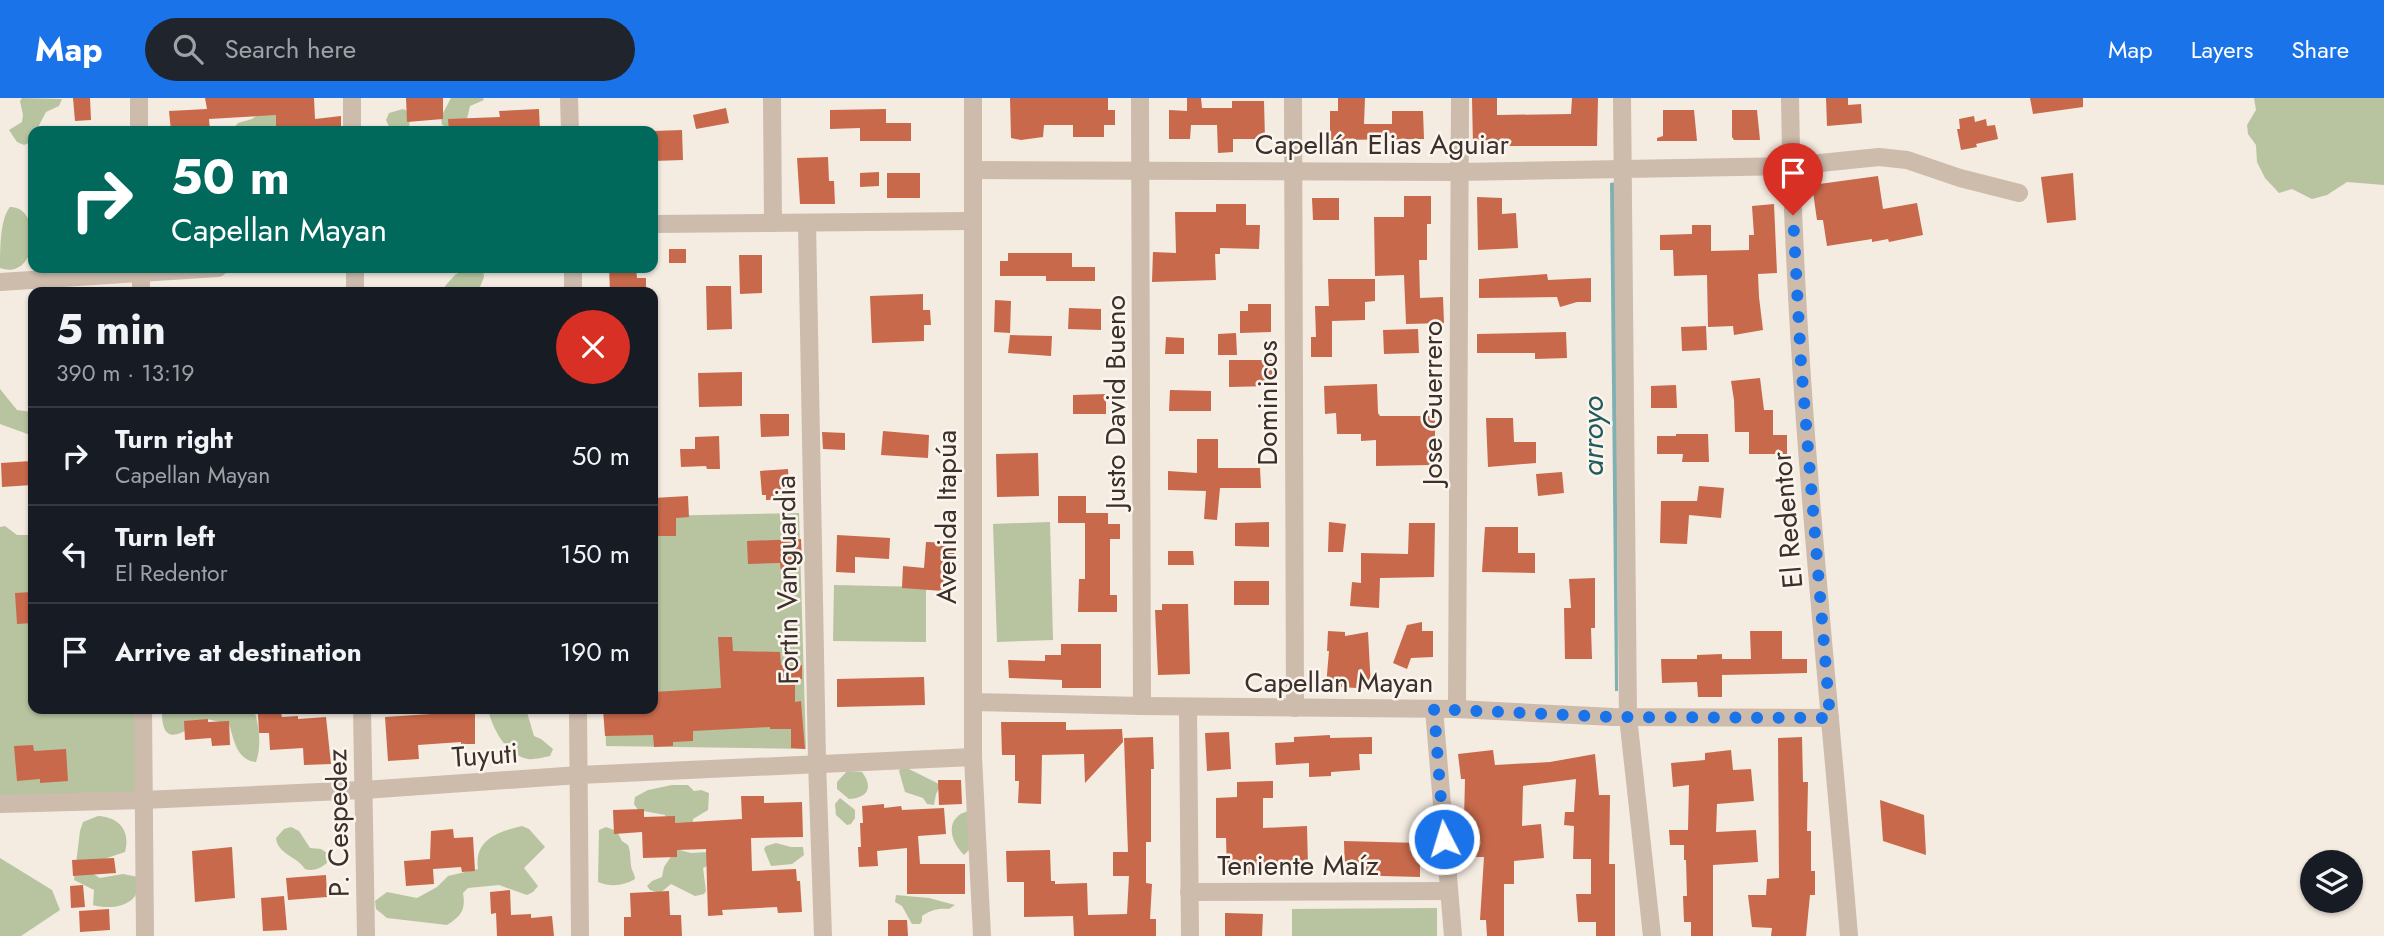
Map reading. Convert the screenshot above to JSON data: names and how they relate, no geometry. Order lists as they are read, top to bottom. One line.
{"streets":{"street":["Capellán Elias Aguiar","Justo David Bueno","Dominicos","Jose Guerrero","Avenida Itapúa","El Redentor","Fortin Vanguardia","Capellan Mayan","Tuyuti","P. Cespedez","Teniente Maíz"]},"crossings":[["Capellán Elias Aguiar","Justo David Bueno"],["Capellán Elias Aguiar","Dominicos"],["Capellán Elias Aguiar","Jose Guerrero"],["Capellán Elias Aguiar","Avenida Itapúa"],["Capellán Elias Aguiar","El Redentor"],["Justo David Bueno","Capellan Mayan"],["Dominicos","Capellan Mayan"],["Jose Guerrero","Capellan Mayan"],["Avenida Itapúa","Capellan Mayan"],["Avenida Itapúa","Tuyuti"],["El Redentor","Capellan Mayan"],["Fortin Vanguardia","Tuyuti"],["Tuyuti","P. Cespedez"]],"water":["arroyo"],"page":{"header":"Map","search":"Search here","nav":["Map","Layers","Share"],"turn":["50 m","Capellan Mayan"],"heading":["5 min","390 m · 13:19"],"list":[{"name":"Turn right","note":"Capellan Mayan","value":"50 m"},{"name":"Turn left","note":"El Redentor","value":"150 m"},{"name":"Arrive at destination","value":"190 m"}]}}
